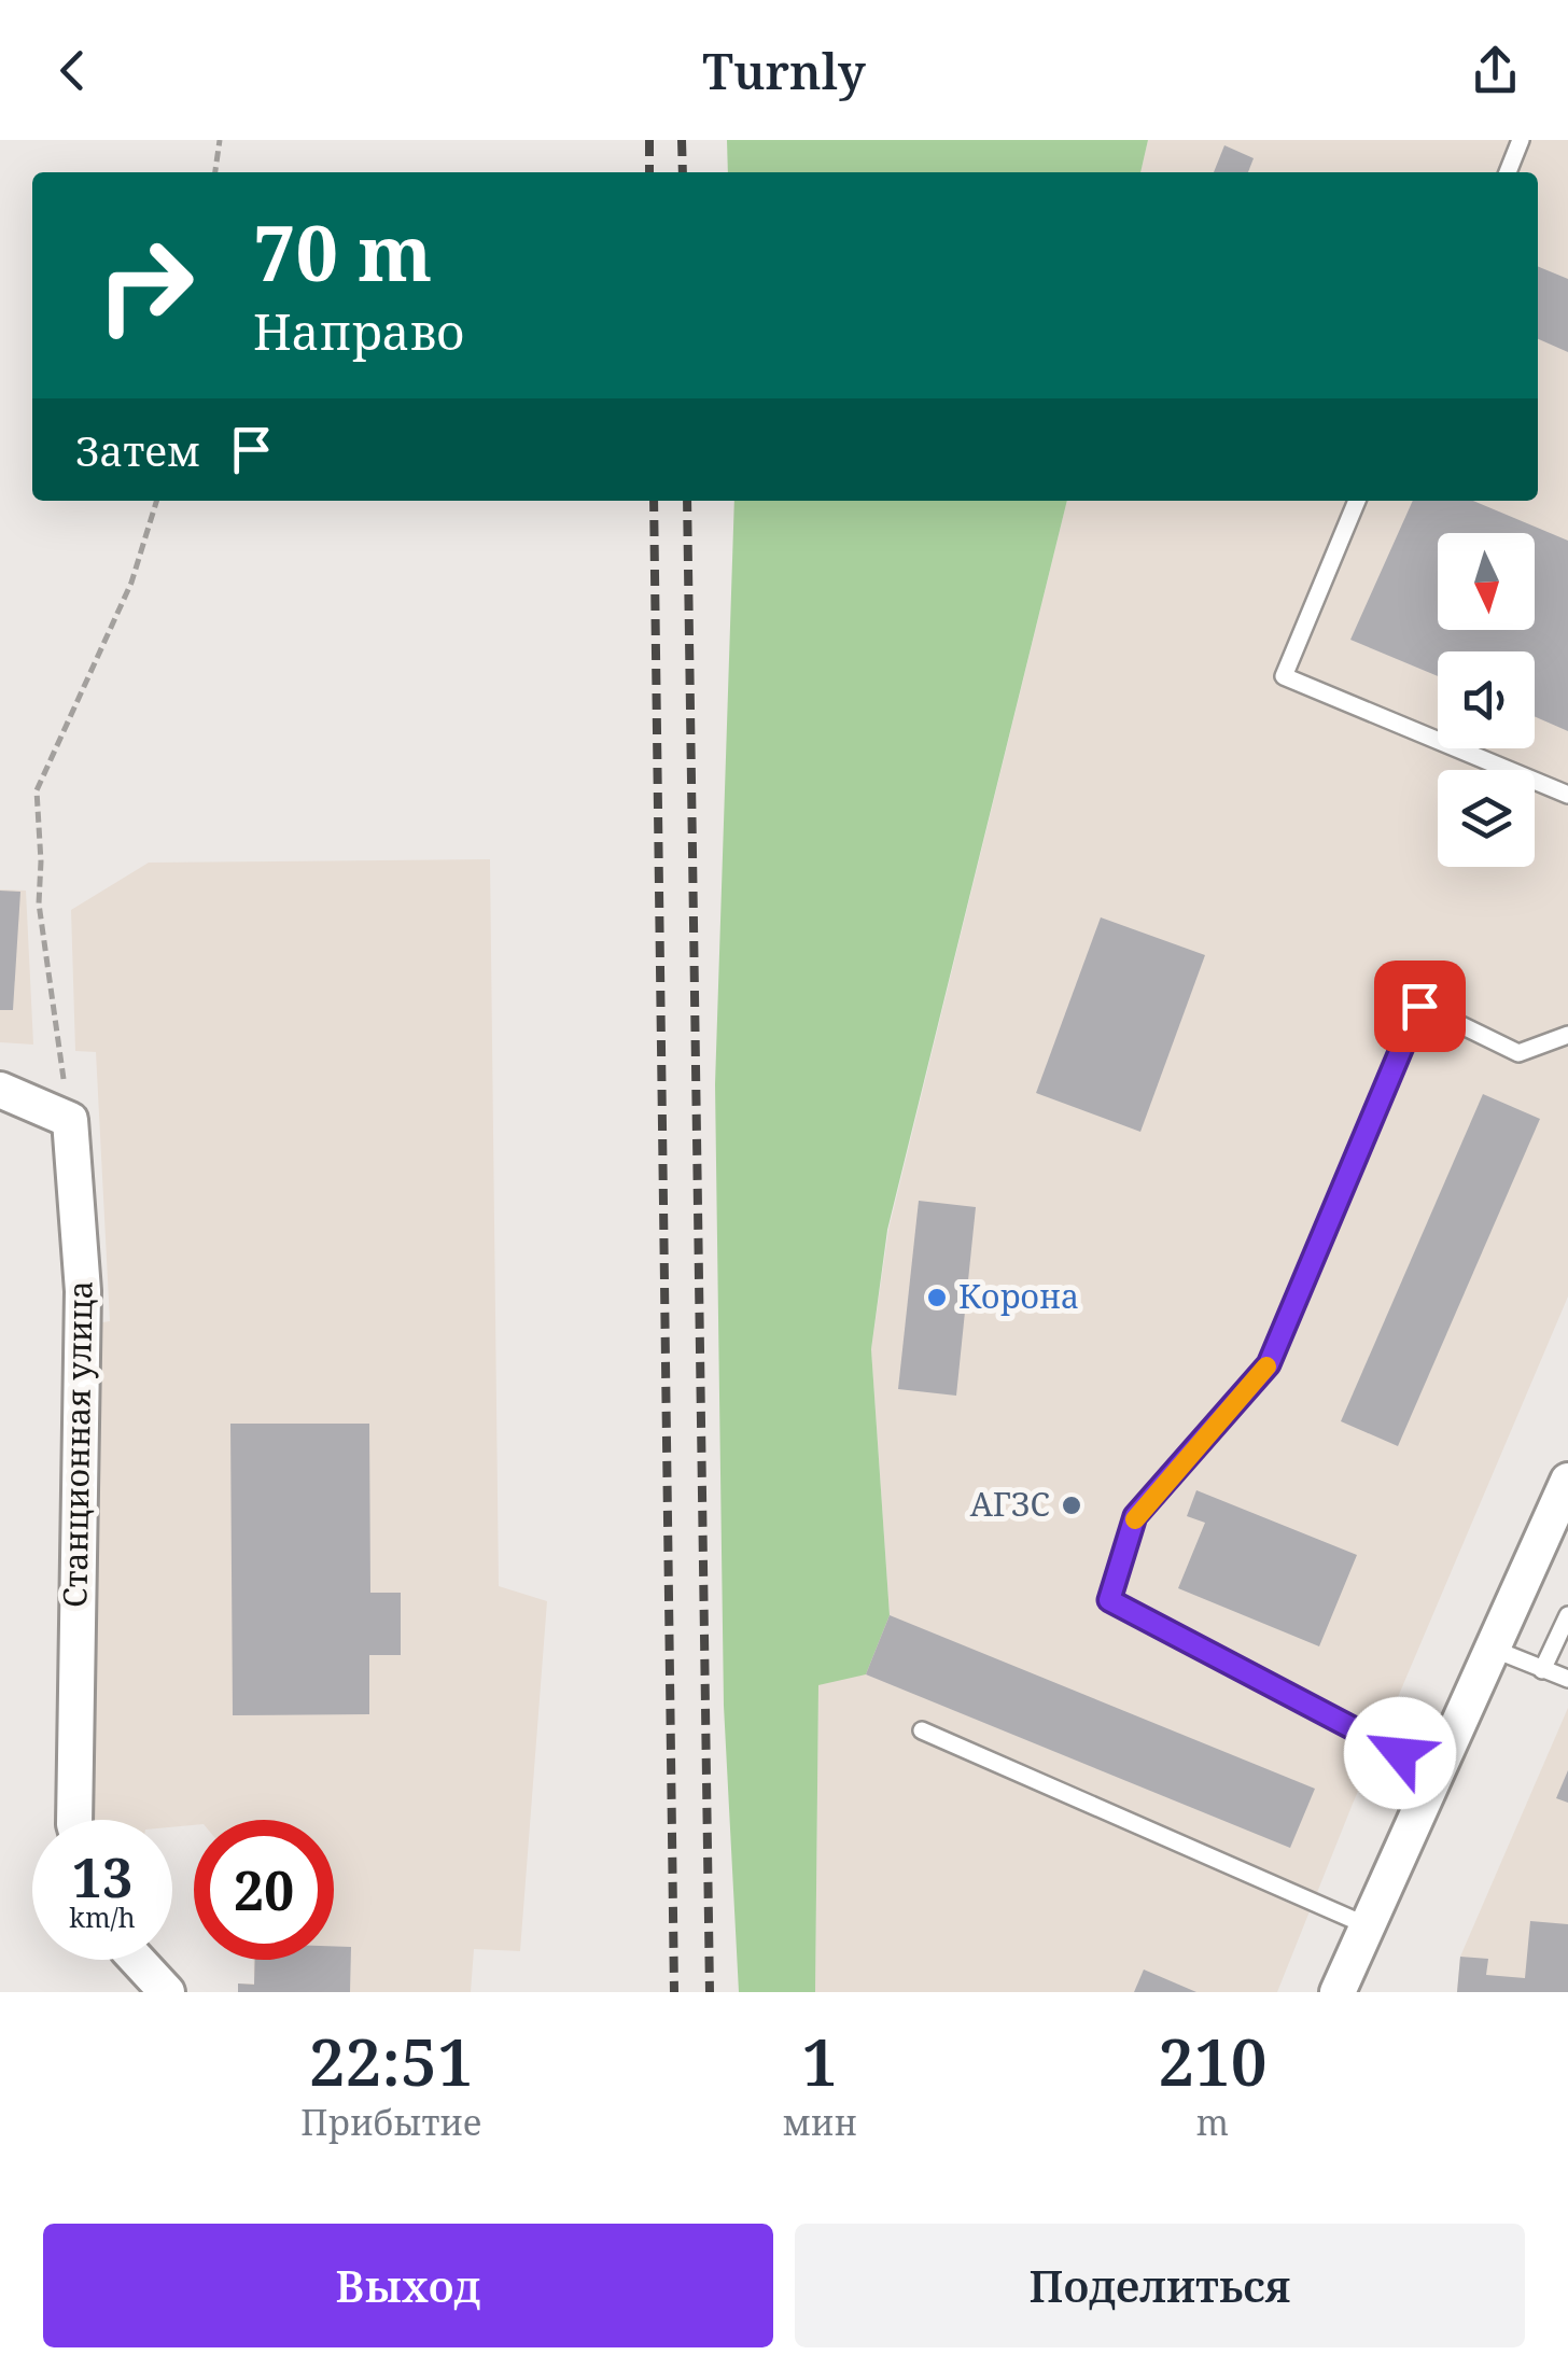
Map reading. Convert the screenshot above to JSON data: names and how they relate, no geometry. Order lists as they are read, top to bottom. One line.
{"streets":{"street":["Станционная улица"]},"places":["Корона","АГЗС"],"north":"bottom","page":{"header":"Turnly","turn":["70 m","Направо"],"then":"Затем","speed":"13 km/h","limit":"20","eta":["22:51","Прибытие","1","мин","210","m"],"buttons":["Выход","Поделиться"]}}
